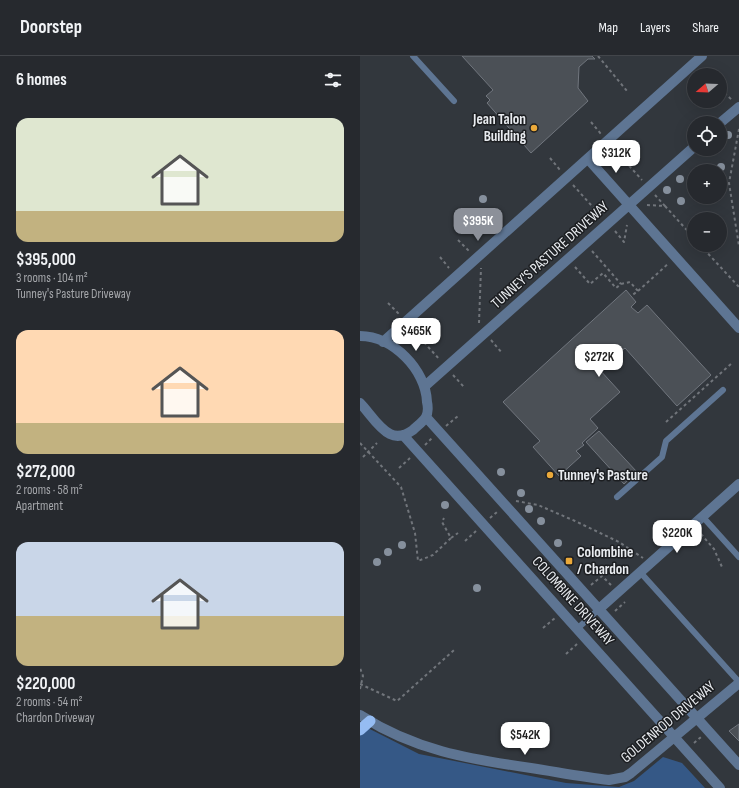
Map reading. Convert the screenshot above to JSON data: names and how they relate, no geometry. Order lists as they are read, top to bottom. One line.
{"streets":{"street":["TUNNEY'S PASTURE DRIVEWAY","COLOMBINE DRIVEWAY","GOLDENROD DRIVEWAY"]},"crossings":[["COLOMBINE DRIVEWAY","GOLDENROD DRIVEWAY"]],"places":{"other":["Jean Talon Building","Tunney's Pasture"],"transit":["Colombine / Chardon"]},"north":"left","page":{"header":"Doorstep","nav":["Map","Layers","Share"],"heading":"6 homes","map_buttons":["+","−"],"list":[{"name":"$395,000","note":"3 rooms · 104 m² · Tunney's Pasture Driveway"},{"name":"$272,000","note":"2 rooms · 58 m² · Apartment"},{"name":"$220,000","note":"2 rooms · 54 m² · Chardon Driveway"}],"price":["$312K","$395K","$465K","$272K","$220K","$542K"]}}
